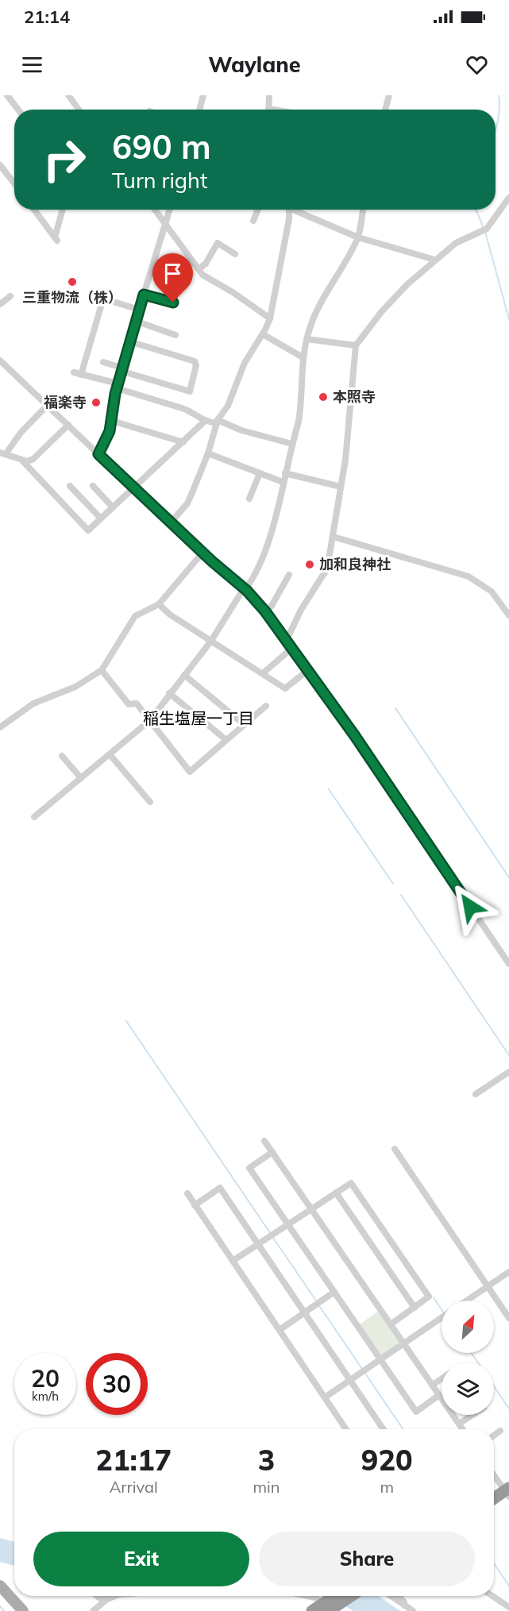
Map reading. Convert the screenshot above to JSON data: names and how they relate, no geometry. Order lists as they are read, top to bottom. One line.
{"districts":["稲生塩屋一丁目"],"places":["三重物流（株）","本照寺","福楽寺","加和良神社"],"north":"top right","page":{"status":"21:14","header":"Waylane","turn":["690 m","Turn right"],"speed":"20 km/h","limit":"30","eta":["21:17","Arrival","3","min","920","m"],"buttons":["Exit","Share"]}}
